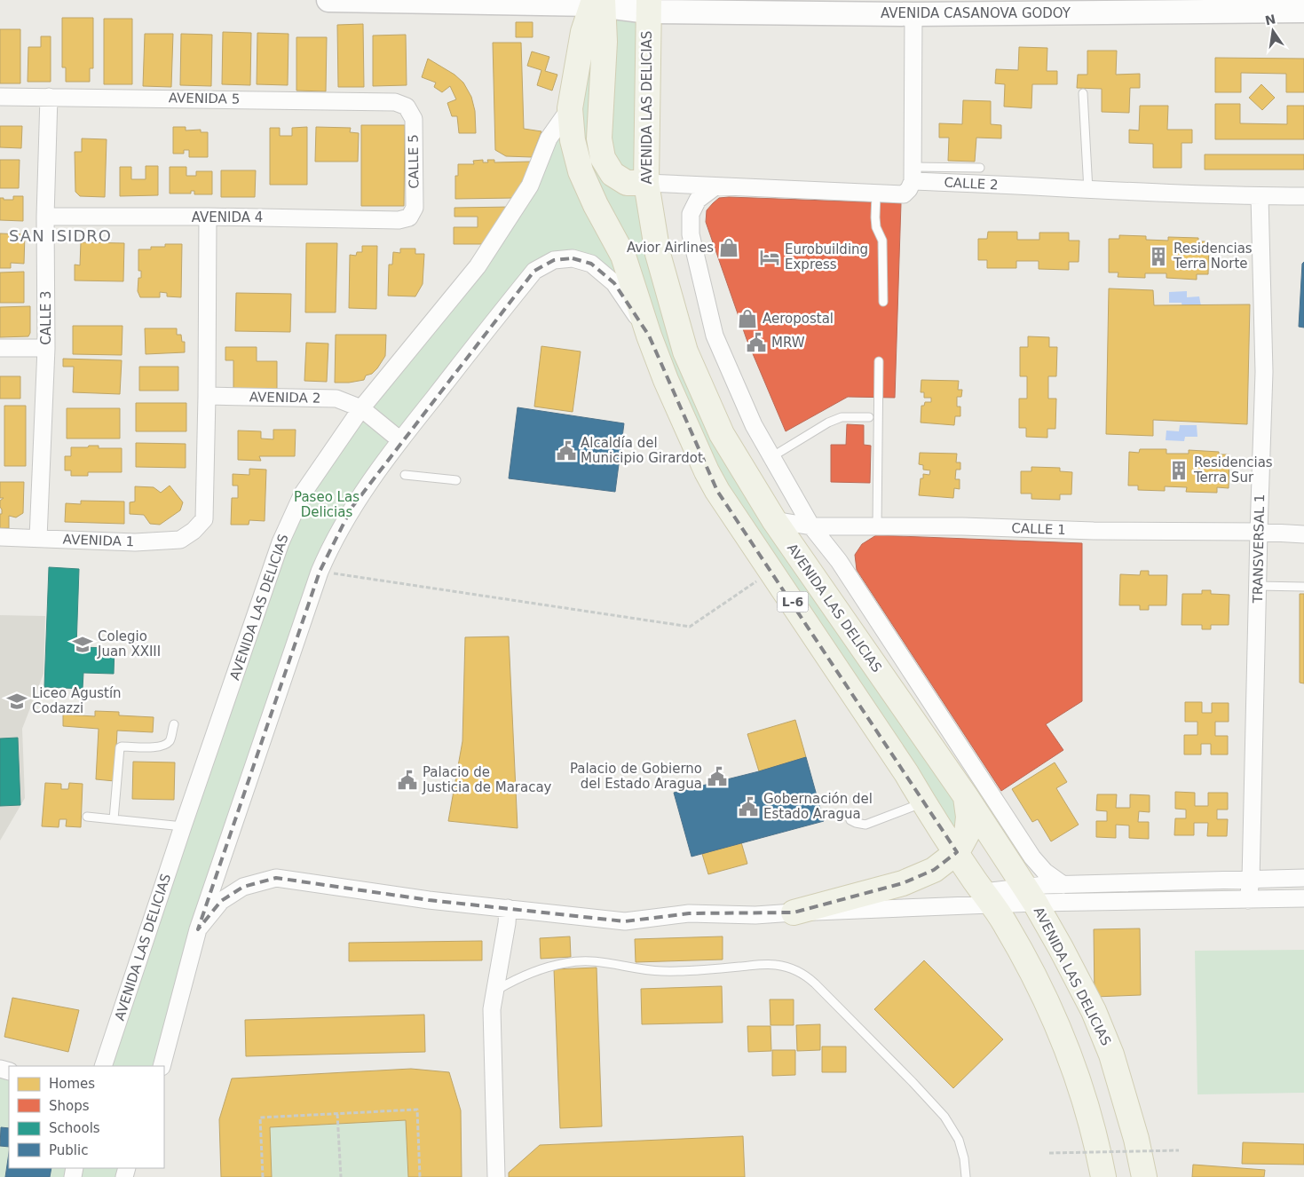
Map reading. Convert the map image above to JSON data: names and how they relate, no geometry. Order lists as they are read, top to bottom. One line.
{"streets":{"main road":["AVENIDA LAS DELICIAS","L-6"],"street":["AVENIDA CASANOVA GODOY","AVENIDA 5","CALLE 5","CALLE 2","AVENIDA 4","CALLE 3","AVENIDA 2","CALLE 1","AVENIDA 1","TRANSVERSAL 1"]},"crossings":[["AVENIDA CASANOVA GODOY","AVENIDA LAS DELICIAS"],["AVENIDA 5","CALLE 5"],["AVENIDA 5","CALLE 3"],["AVENIDA LAS DELICIAS","AVENIDA 2"],["AVENIDA LAS DELICIAS","CALLE 1"],["AVENIDA LAS DELICIAS","L-6"],["CALLE 5","AVENIDA 4"],["CALLE 2","TRANSVERSAL 1"],["AVENIDA 4","CALLE 3"],["CALLE 3","AVENIDA 1"],["AVENIDA 2","AVENIDA 1"],["CALLE 1","TRANSVERSAL 1"]],"districts":["SAN ISIDRO"],"parks":["Paseo Las Delicias"],"places":{"shop":["Avior Airlines","Aeropostal"],"building":["Residencias Terra Norte","Residencias Terra Sur"],"hotel":["Eurobuilding Express"],"public building":["MRW","Alcaldía del Municipio Girardot","Palacio de Gobierno del Estado Aragua","Palacio de Justicia de Maracay","Gobernación del Estado Aragua"],"school or university":["Colegio Juan XXIII","Liceo Agustín Codazzi"]},"legend":["Homes","Shops","Schools","Public"],"north":"top"}
